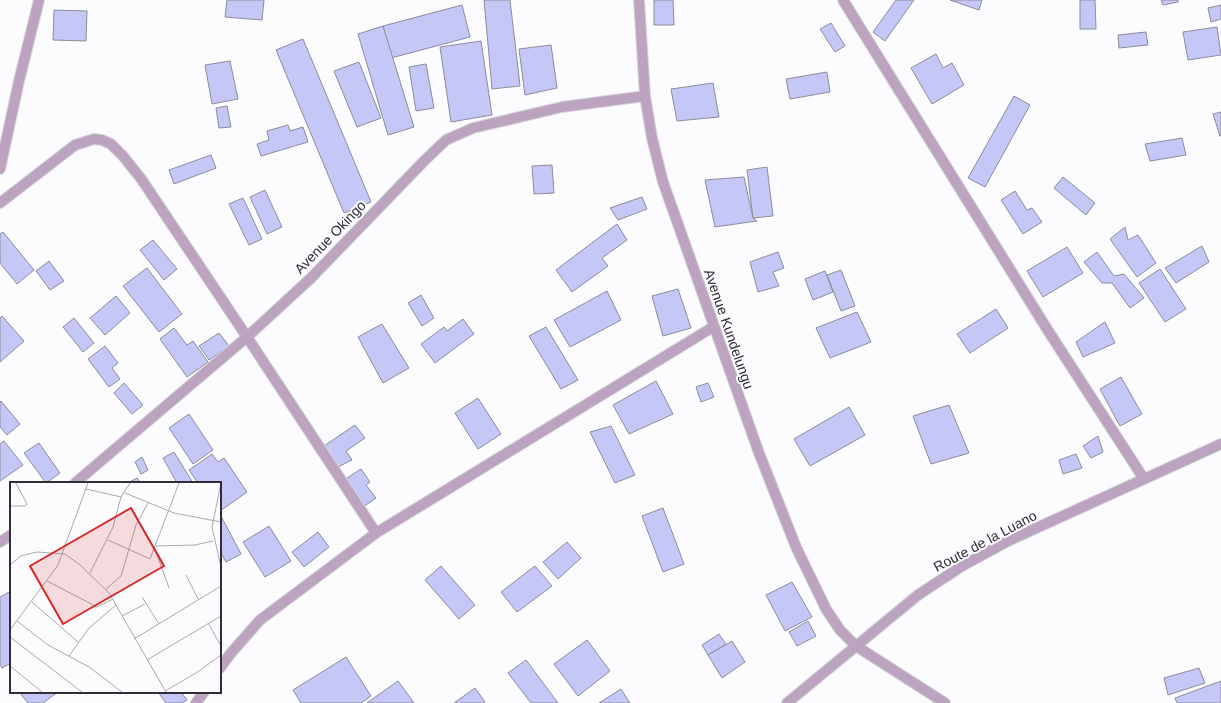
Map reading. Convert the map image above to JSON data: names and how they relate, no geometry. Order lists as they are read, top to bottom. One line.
{"streets":{"street":["Avenue Okingo","Avenue Kundelungu","Route de la Luano"]},"crossings":[["Avenue Okingo","Avenue Kundelungu"],["Avenue Kundelungu","Route de la Luano"]]}
